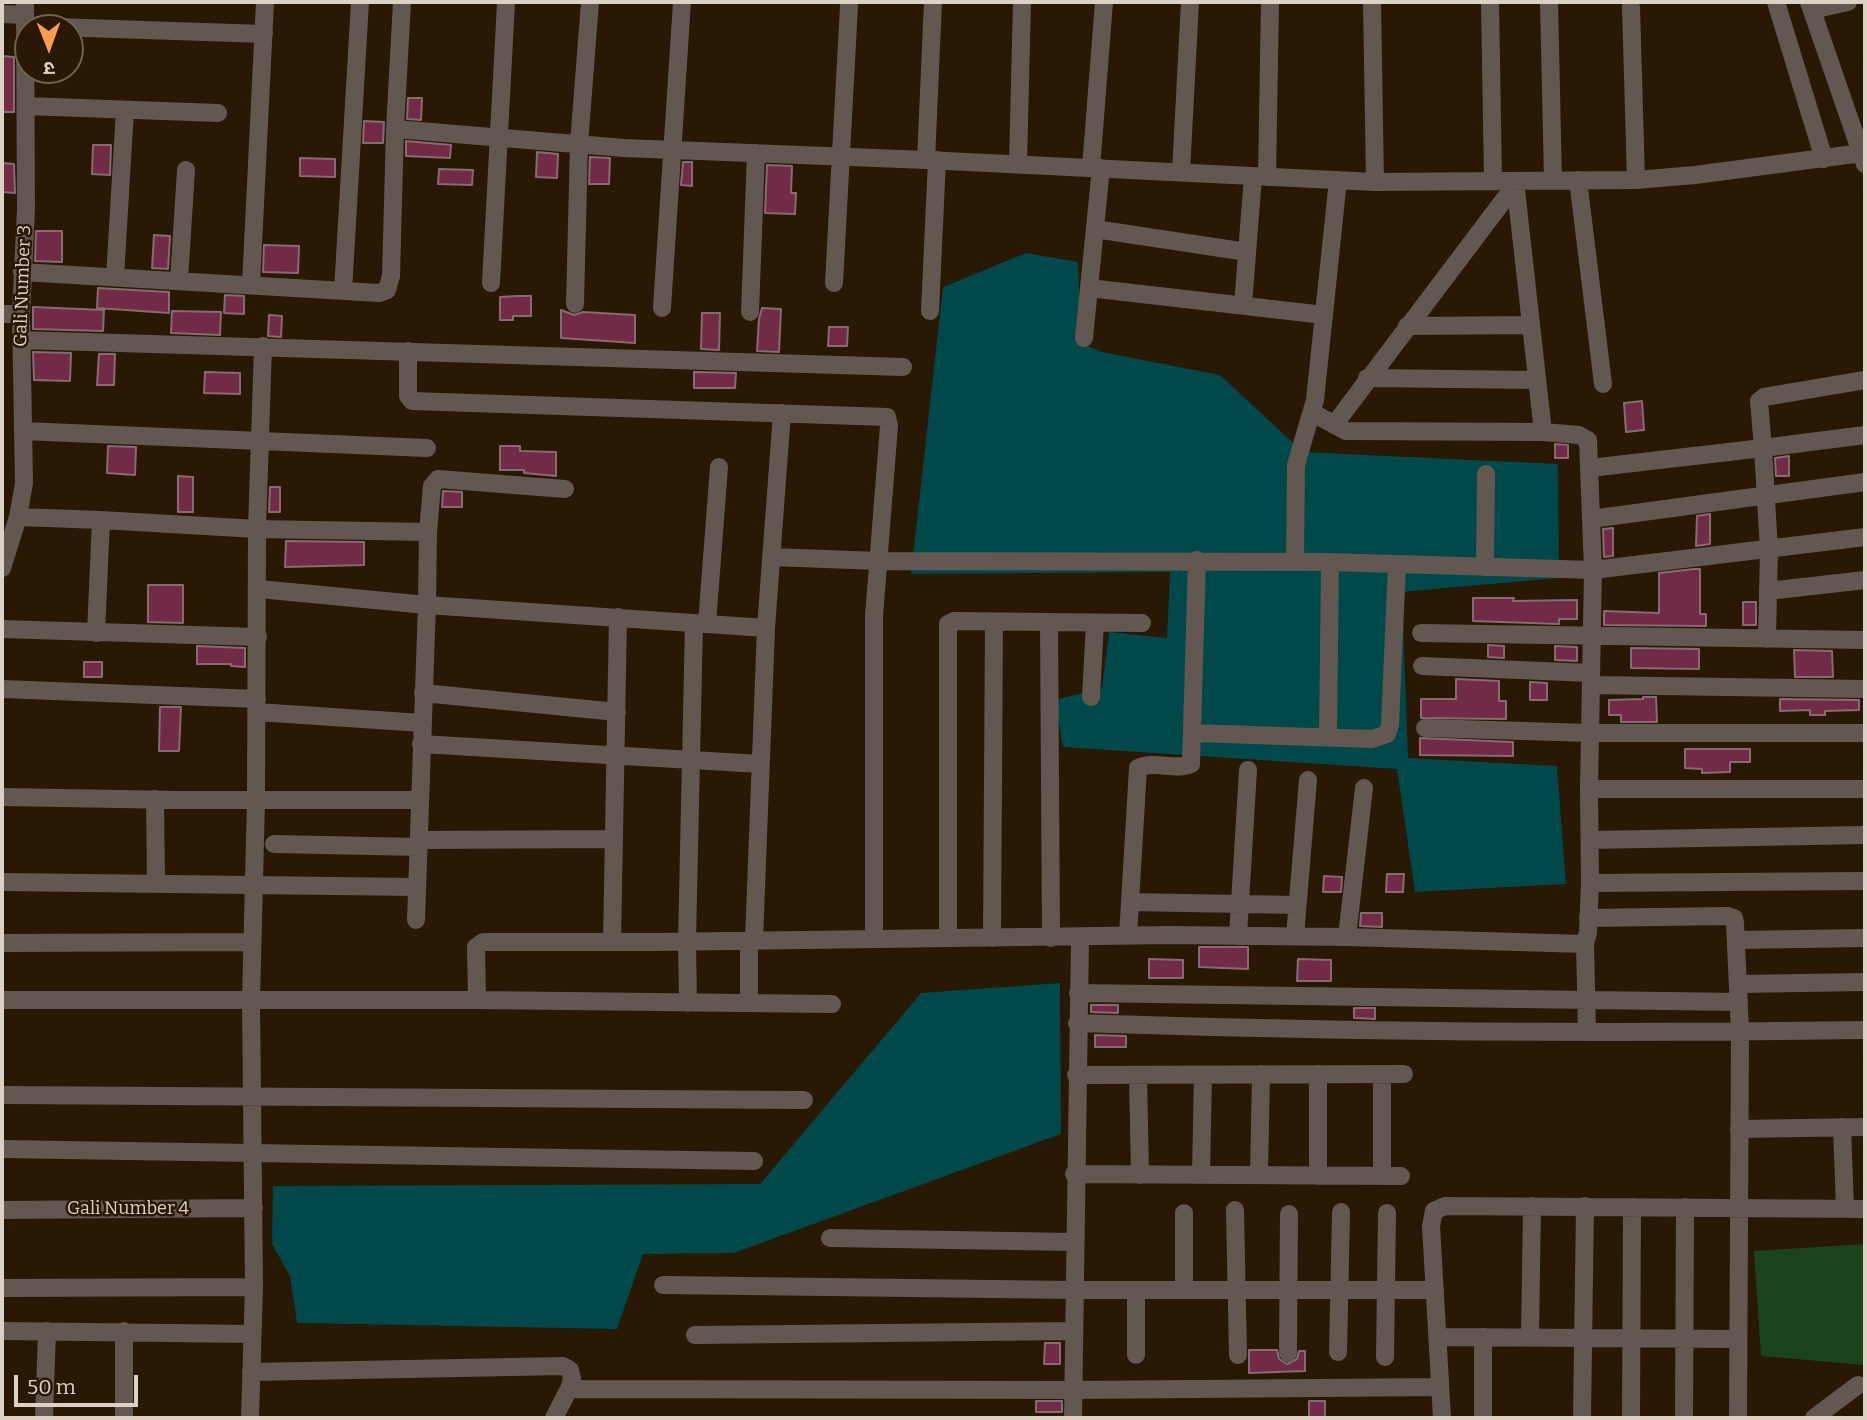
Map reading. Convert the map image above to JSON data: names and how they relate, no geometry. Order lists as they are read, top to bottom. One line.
{"streets":{"street":["Gali Number 3","Gali Number 4"]},"scale_bar":"50 m","north":"bottom"}
